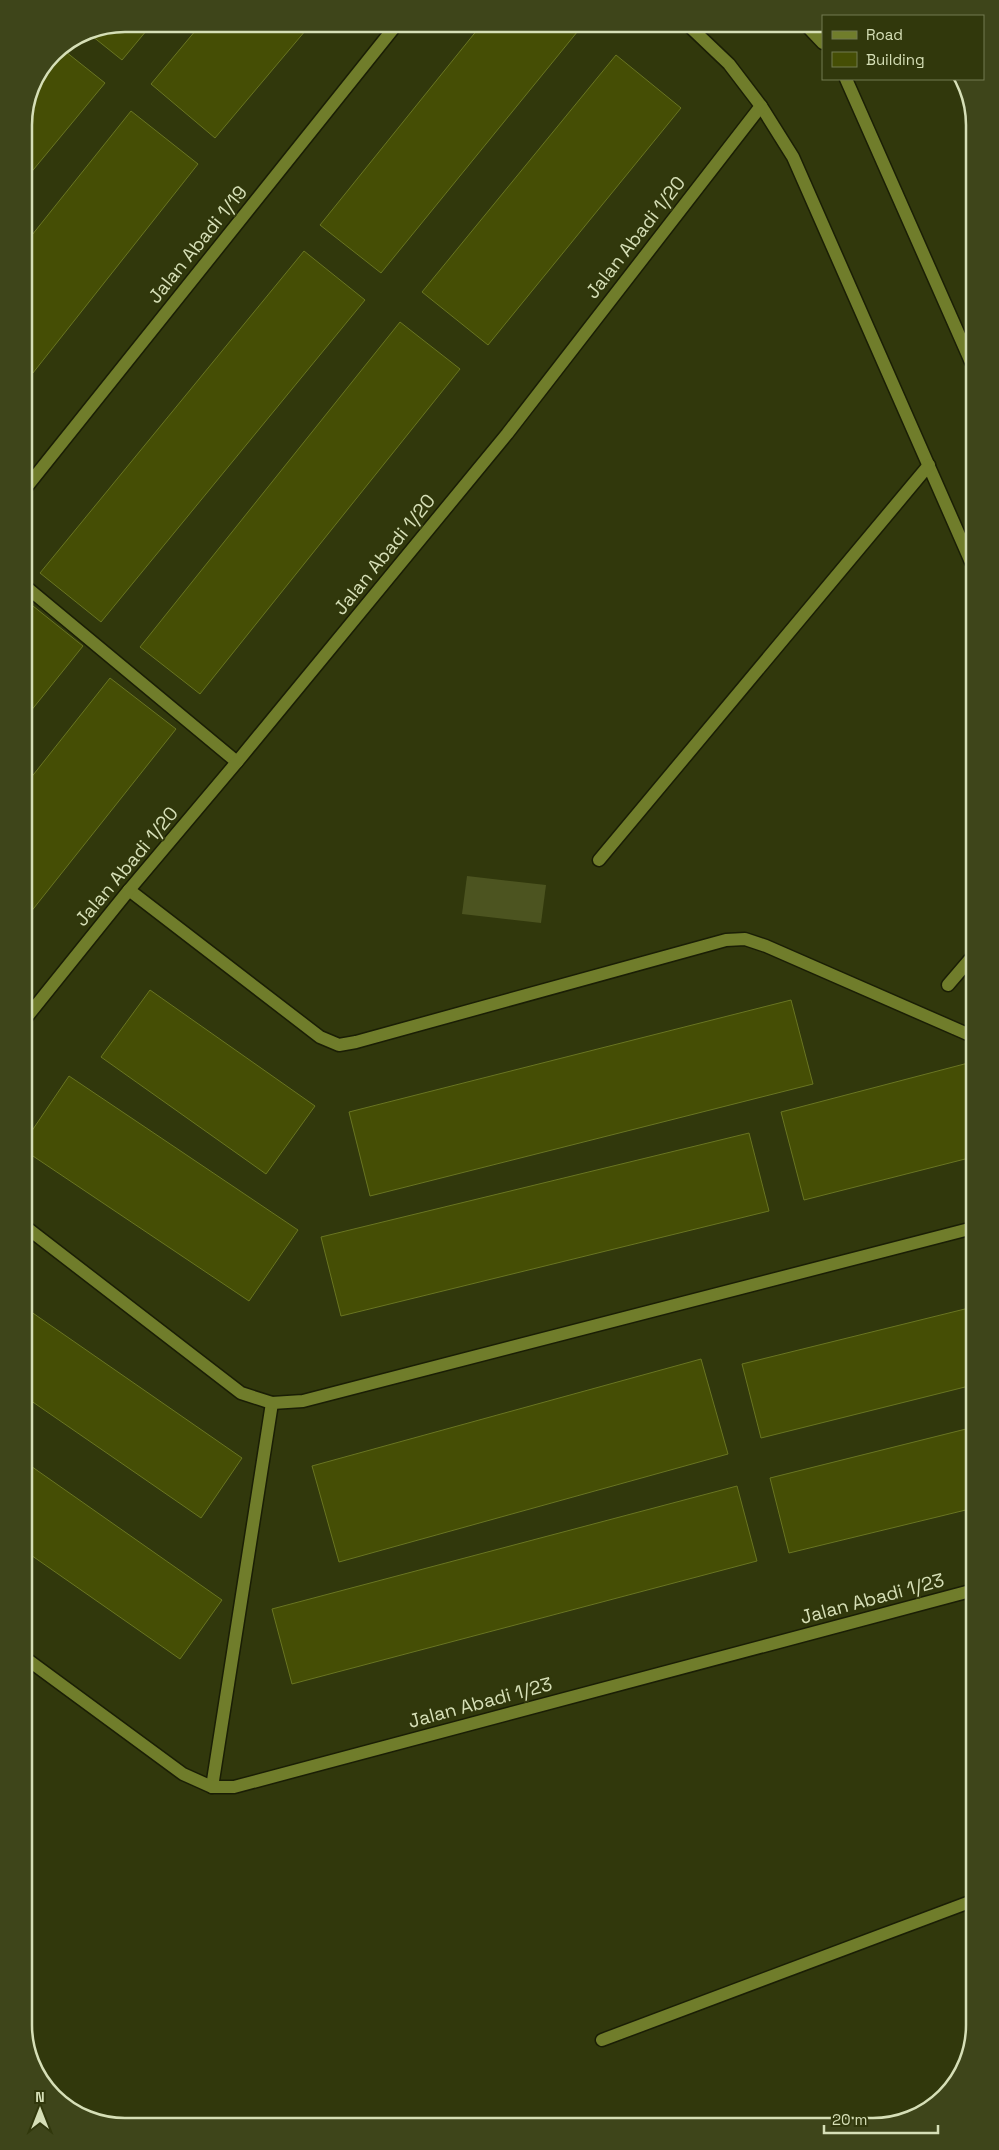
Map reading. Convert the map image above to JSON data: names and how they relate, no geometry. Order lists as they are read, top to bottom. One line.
{"streets":{"street":["Jalan Abadi 1/20","Jalan Abadi 1/19","Jalan Abadi 1/23"]},"legend":["Road","Building"],"scale_bar":"20 m","north":"top"}
